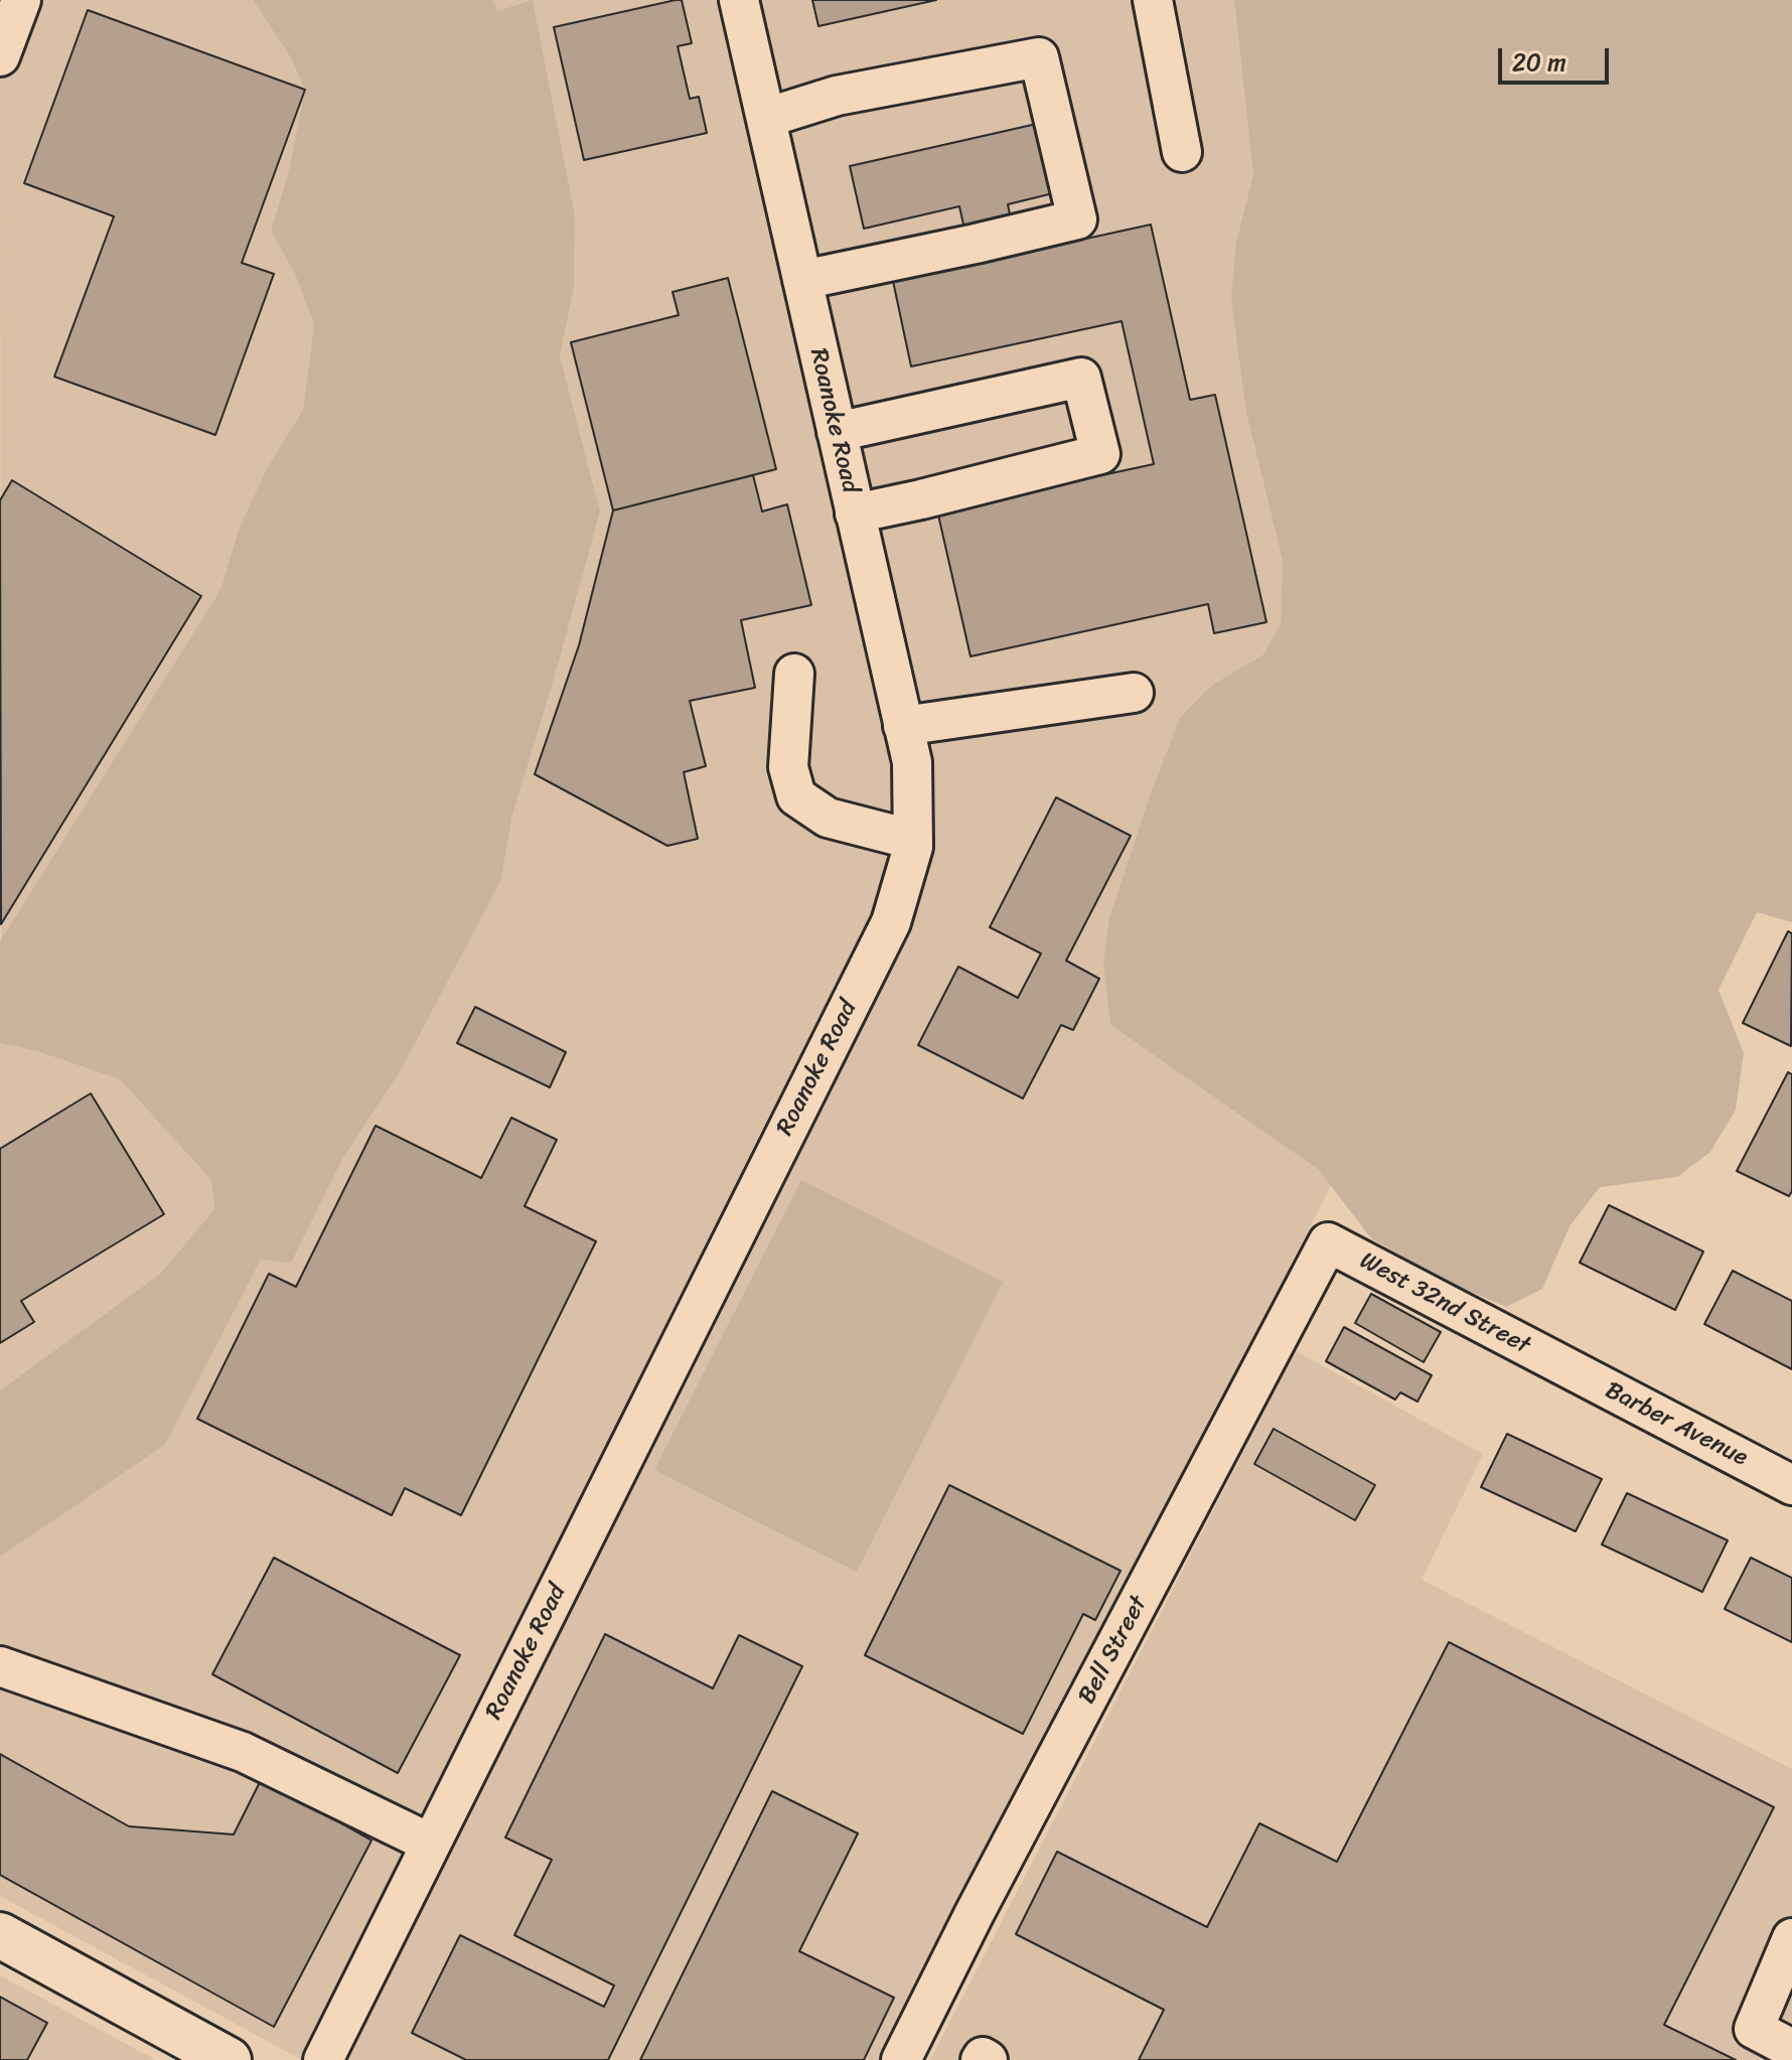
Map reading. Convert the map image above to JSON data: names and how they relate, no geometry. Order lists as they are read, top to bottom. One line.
{"streets":{"street":["Roanoke Road","West 32nd Street","Barber Avenue","Bell Street"]},"crossings":[["West 32nd Street","Barber Avenue"],["West 32nd Street","Bell Street"]],"scale_bar":"20 m"}
